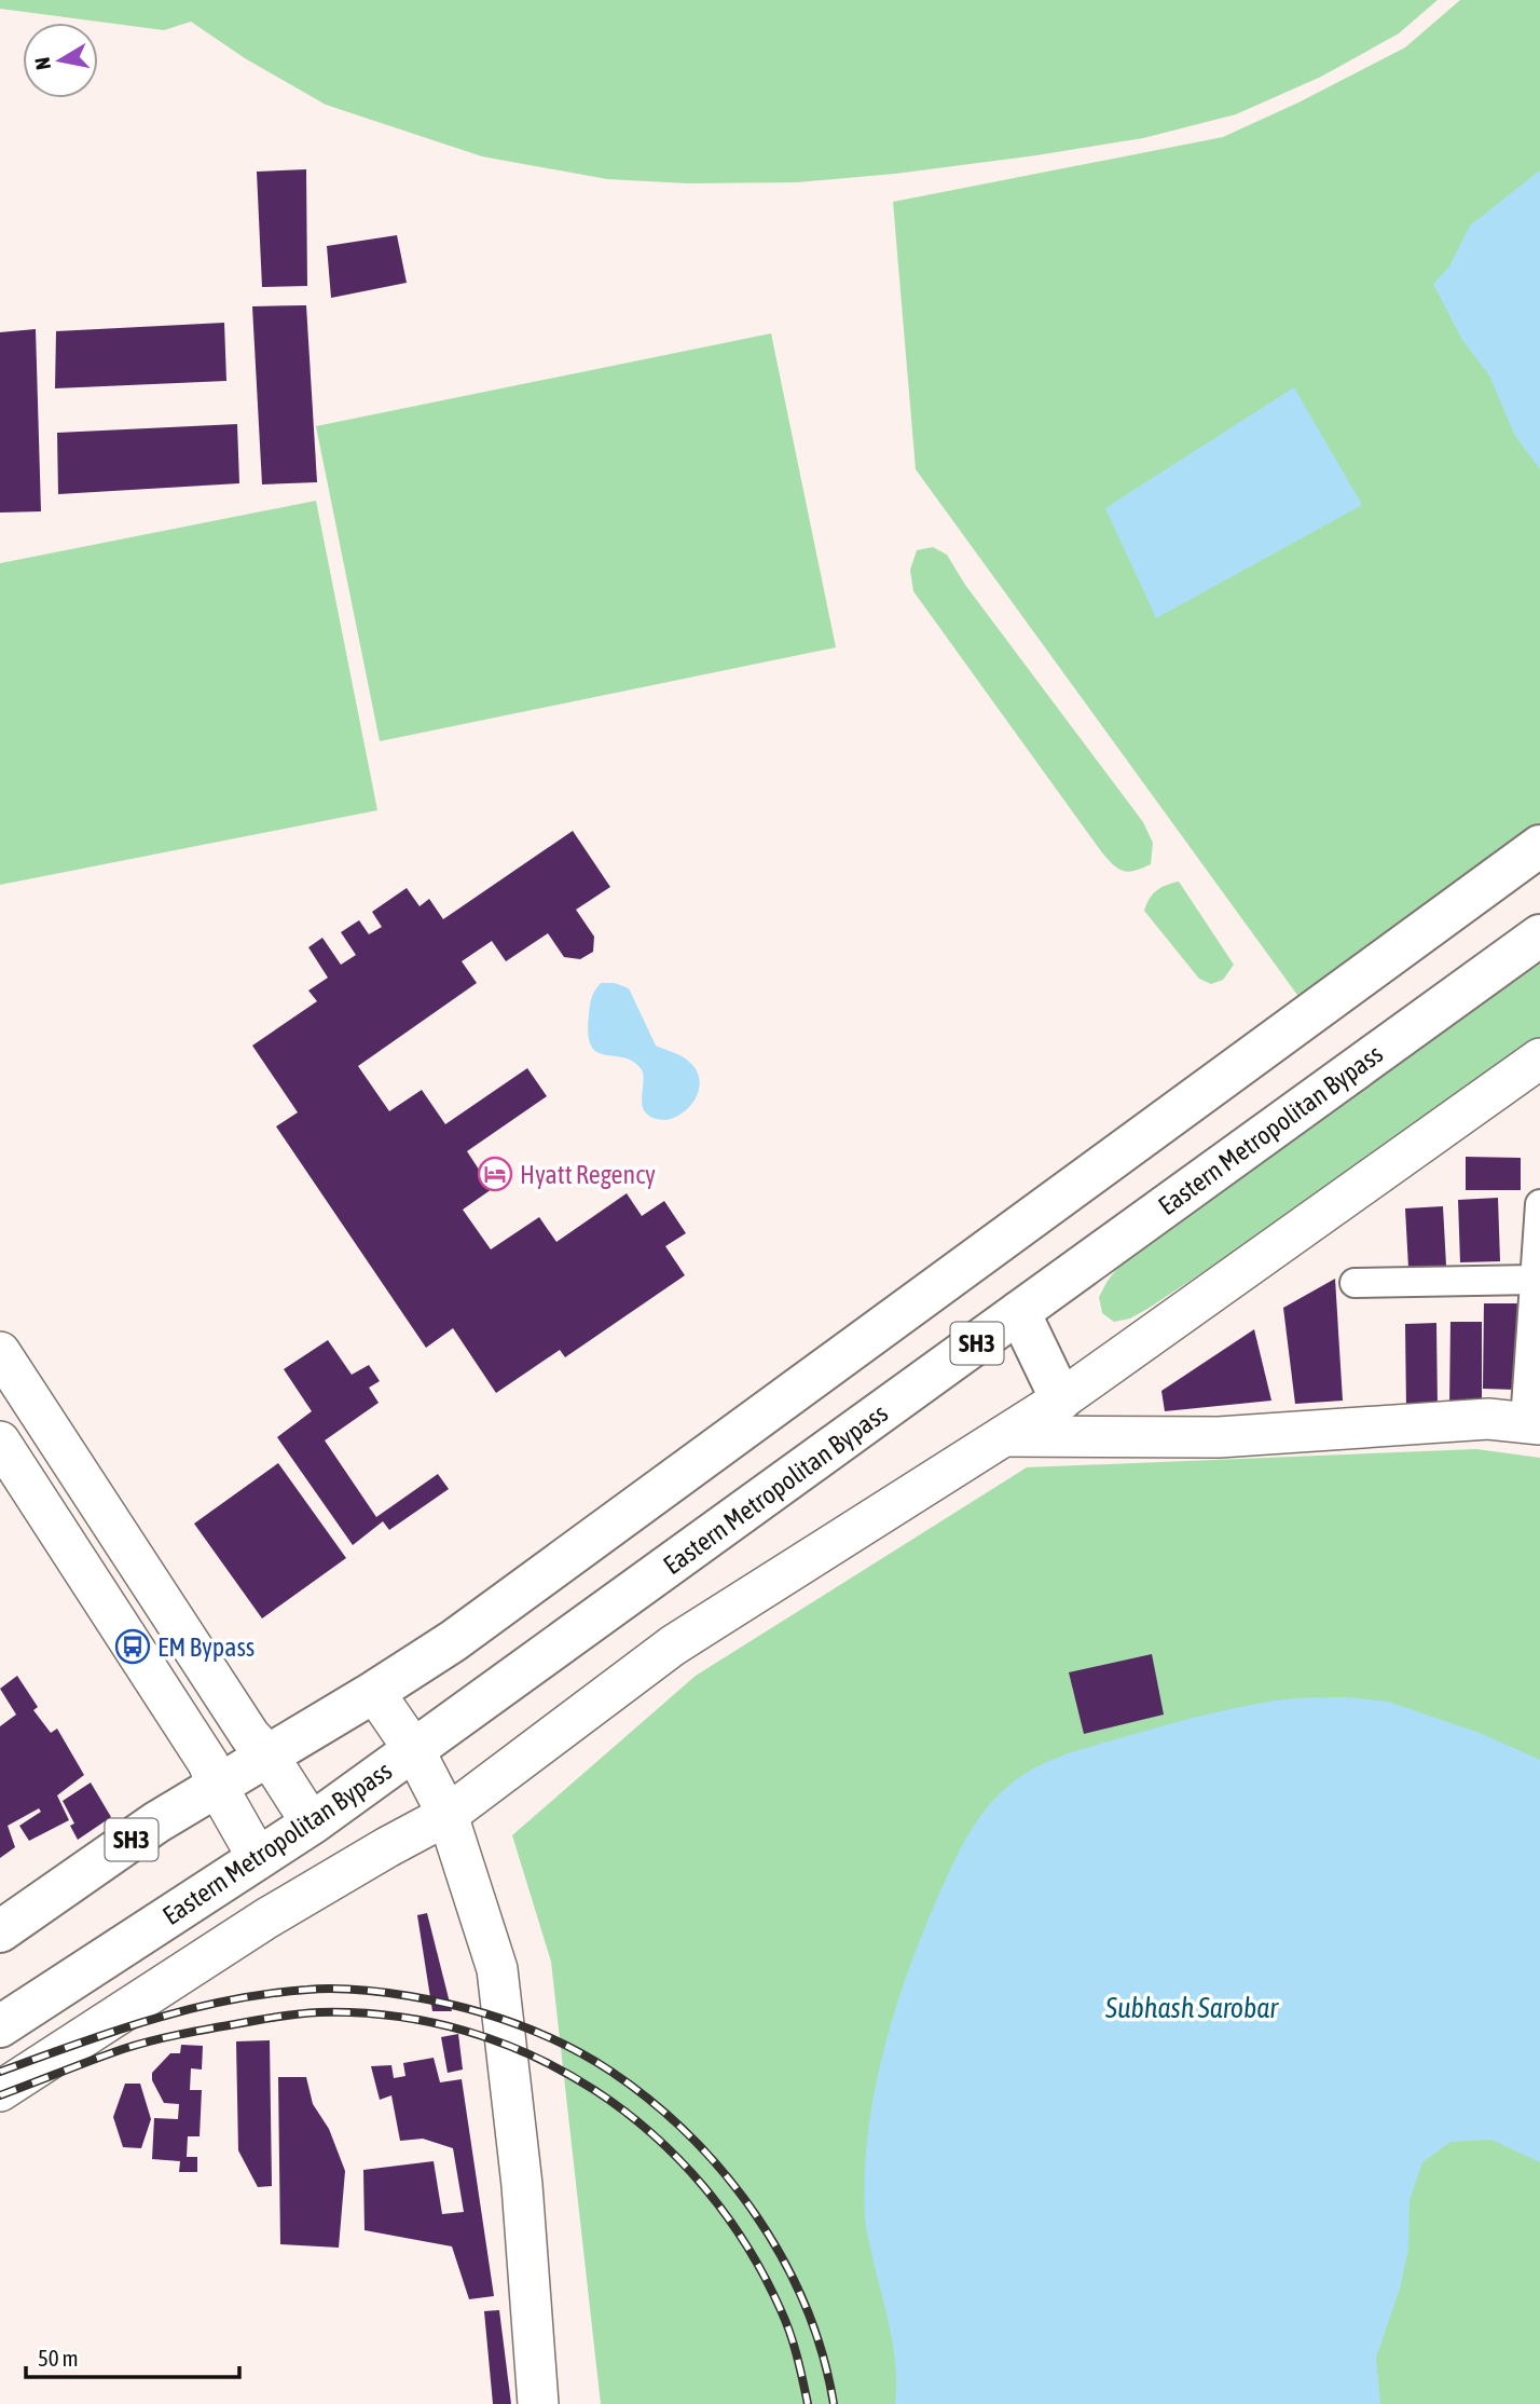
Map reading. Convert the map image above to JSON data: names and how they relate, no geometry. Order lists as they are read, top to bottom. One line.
{"streets":{"main road":["Eastern Metropolitan Bypass","SH3"]},"water":["Subhash Sarobar"],"places":{"hotel":["Hyatt Regency"],"bus stop":["EM Bypass"]},"scale_bar":"50 m","north":"left"}
